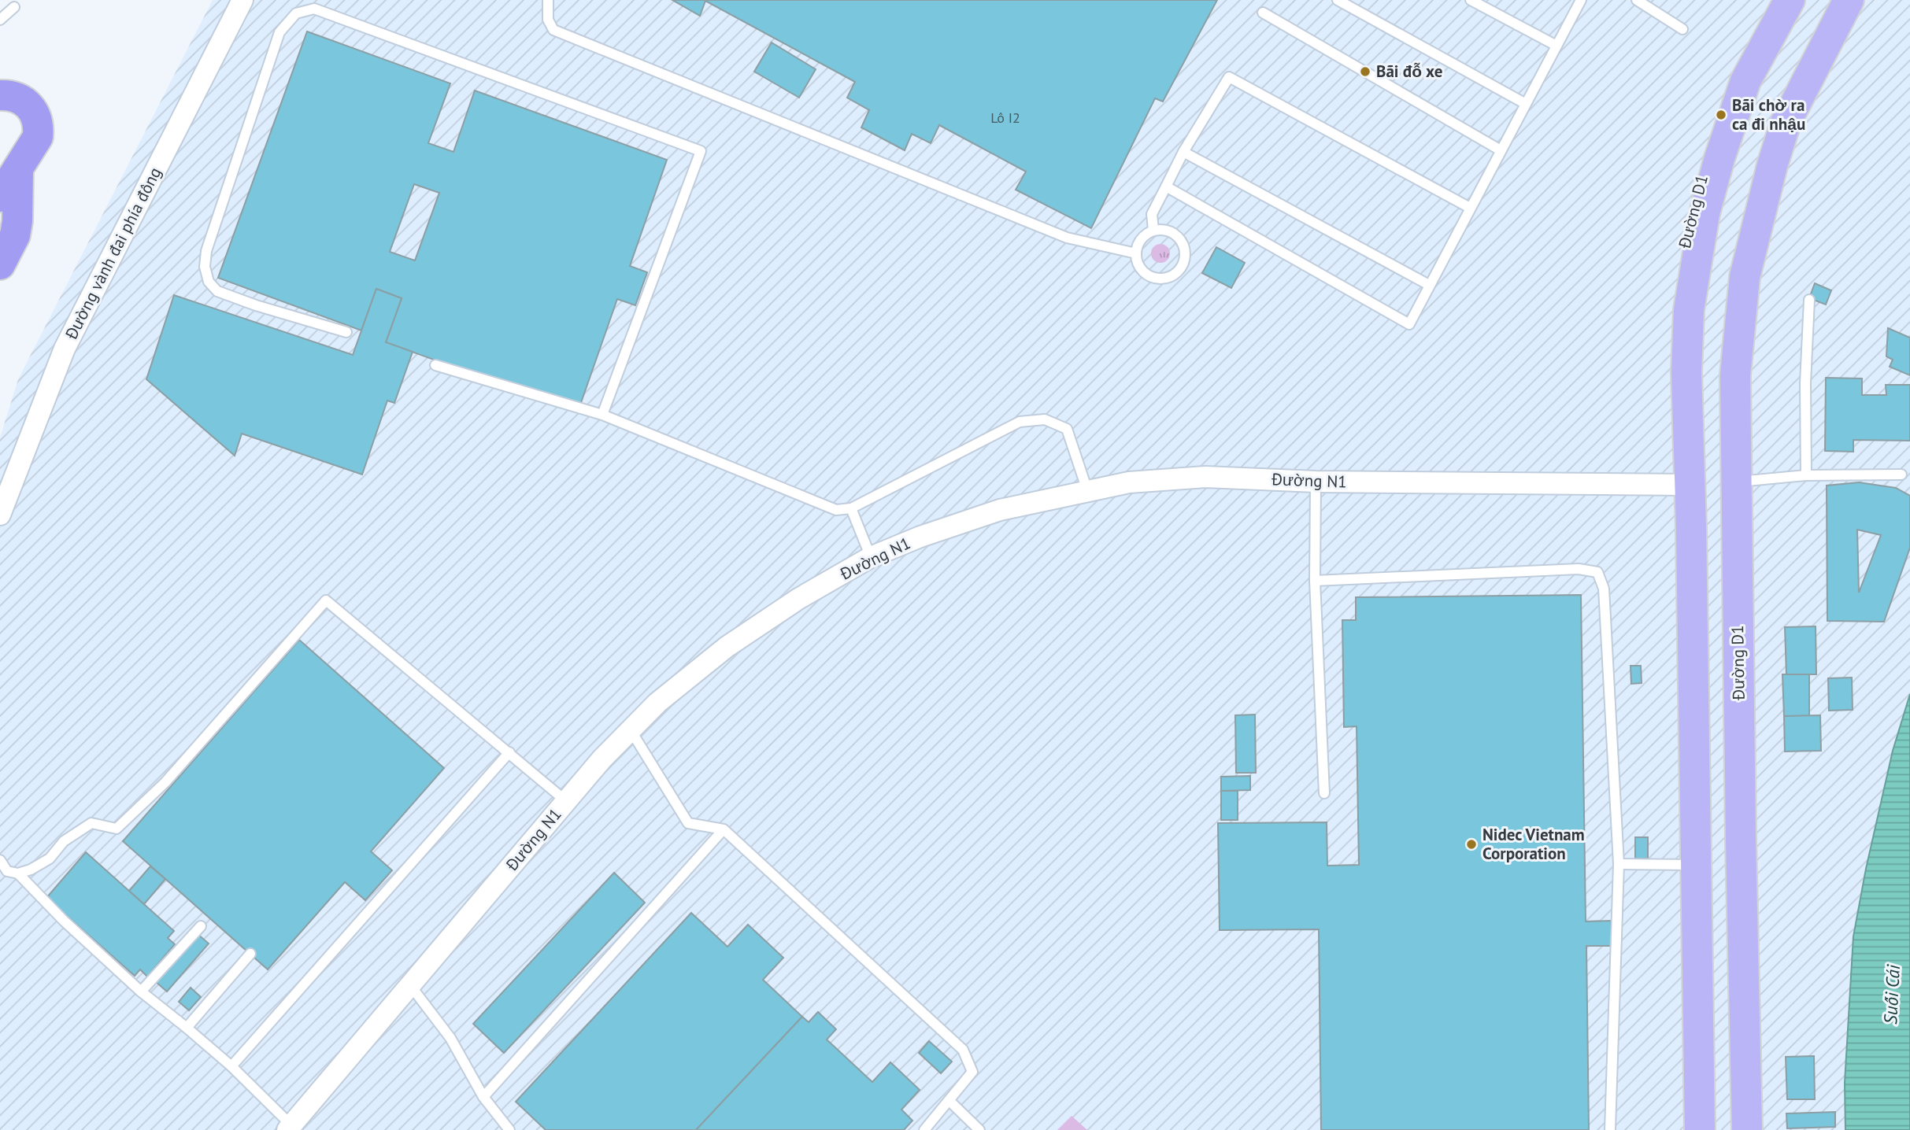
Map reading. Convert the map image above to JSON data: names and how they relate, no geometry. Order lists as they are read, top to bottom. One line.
{"streets":{"main road":["Đường D1"],"street":["Đường vành đai phía đông","Đường N1"]},"crossings":[["Đường D1","Đường N1"]],"water":["Suối Cái"],"places":["Bãi đỗ xe","Bãi chờ ra ca đi nhậu","Nidec Vietnam Corporation"],"house_numbers":["Lô I2"]}
